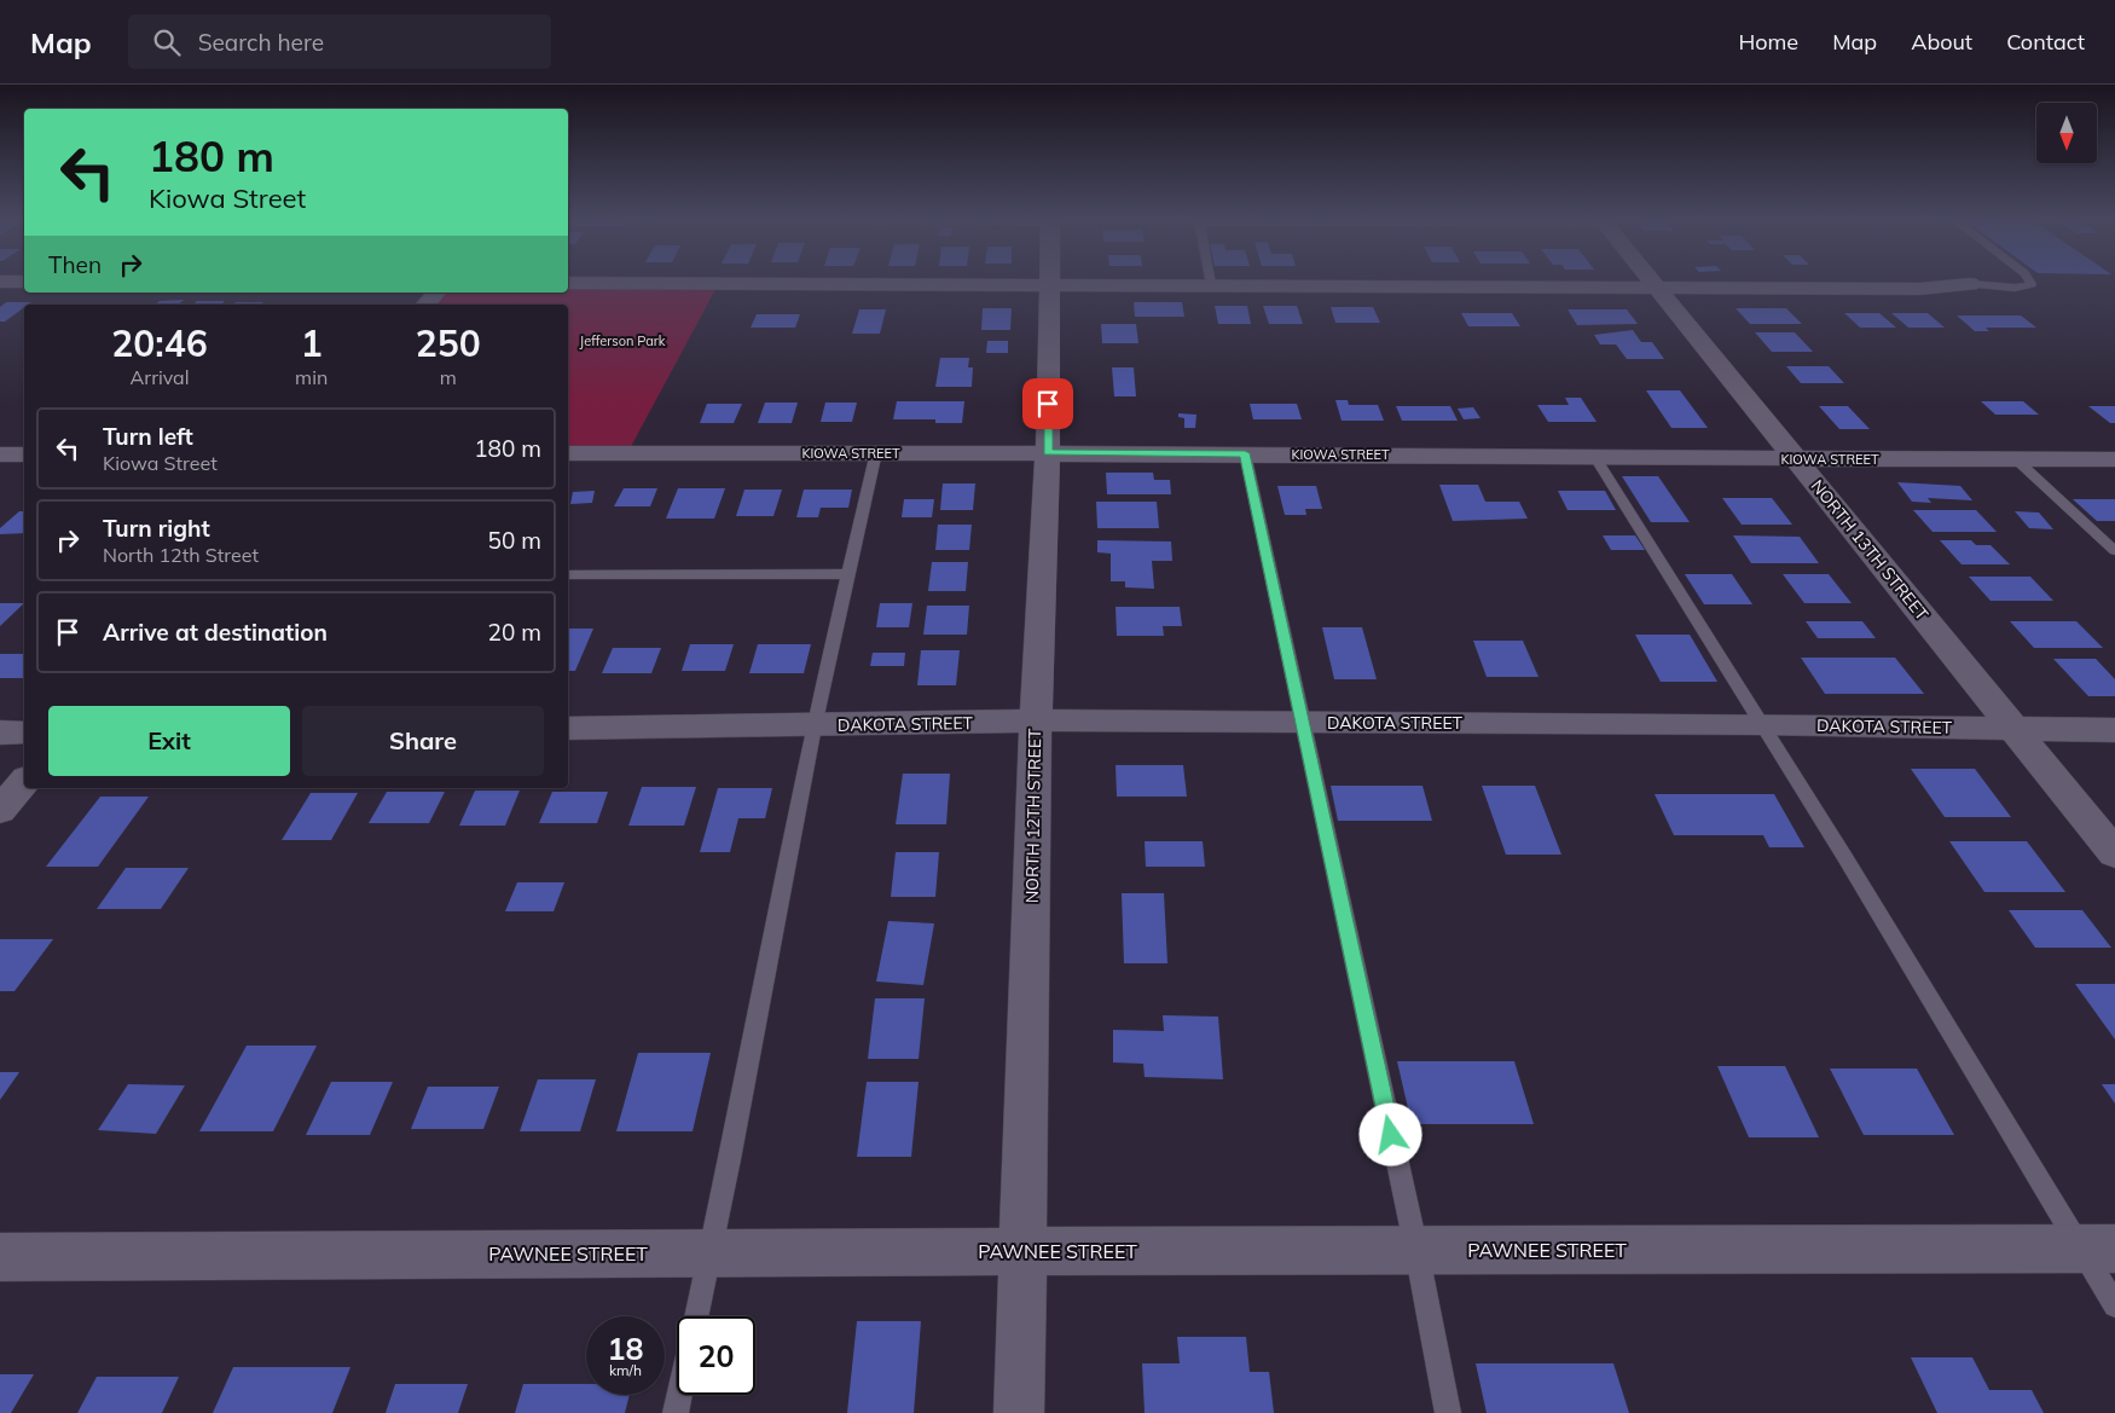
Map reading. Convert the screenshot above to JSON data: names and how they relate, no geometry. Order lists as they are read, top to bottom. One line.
{"streets":{"street":["KIOWA STREET","NORTH 13TH STREET","DAKOTA STREET","NORTH 12TH STREET","PAWNEE STREET"]},"crossings":[["KIOWA STREET","NORTH 13TH STREET"],["KIOWA STREET","NORTH 12TH STREET"],["NORTH 13TH STREET","DAKOTA STREET"],["DAKOTA STREET","NORTH 12TH STREET"],["NORTH 12TH STREET","PAWNEE STREET"]],"parks":["Jefferson Park"],"north":"bottom","page":{"header":"Map","search":"Search here","nav":["Home","Map","About","Contact"],"turn":["180 m","Kiowa Street"],"then":"Then","eta":["20:46","Arrival","1","min","250","m"],"list":[{"name":"Turn left","note":"Kiowa Street","value":"180 m"},{"name":"Turn right","note":"North 12th Street","value":"50 m"},{"name":"Arrive at destination","value":"20 m"}],"buttons":["Exit","Share"],"speed":"18 km/h","limit":"20"}}
